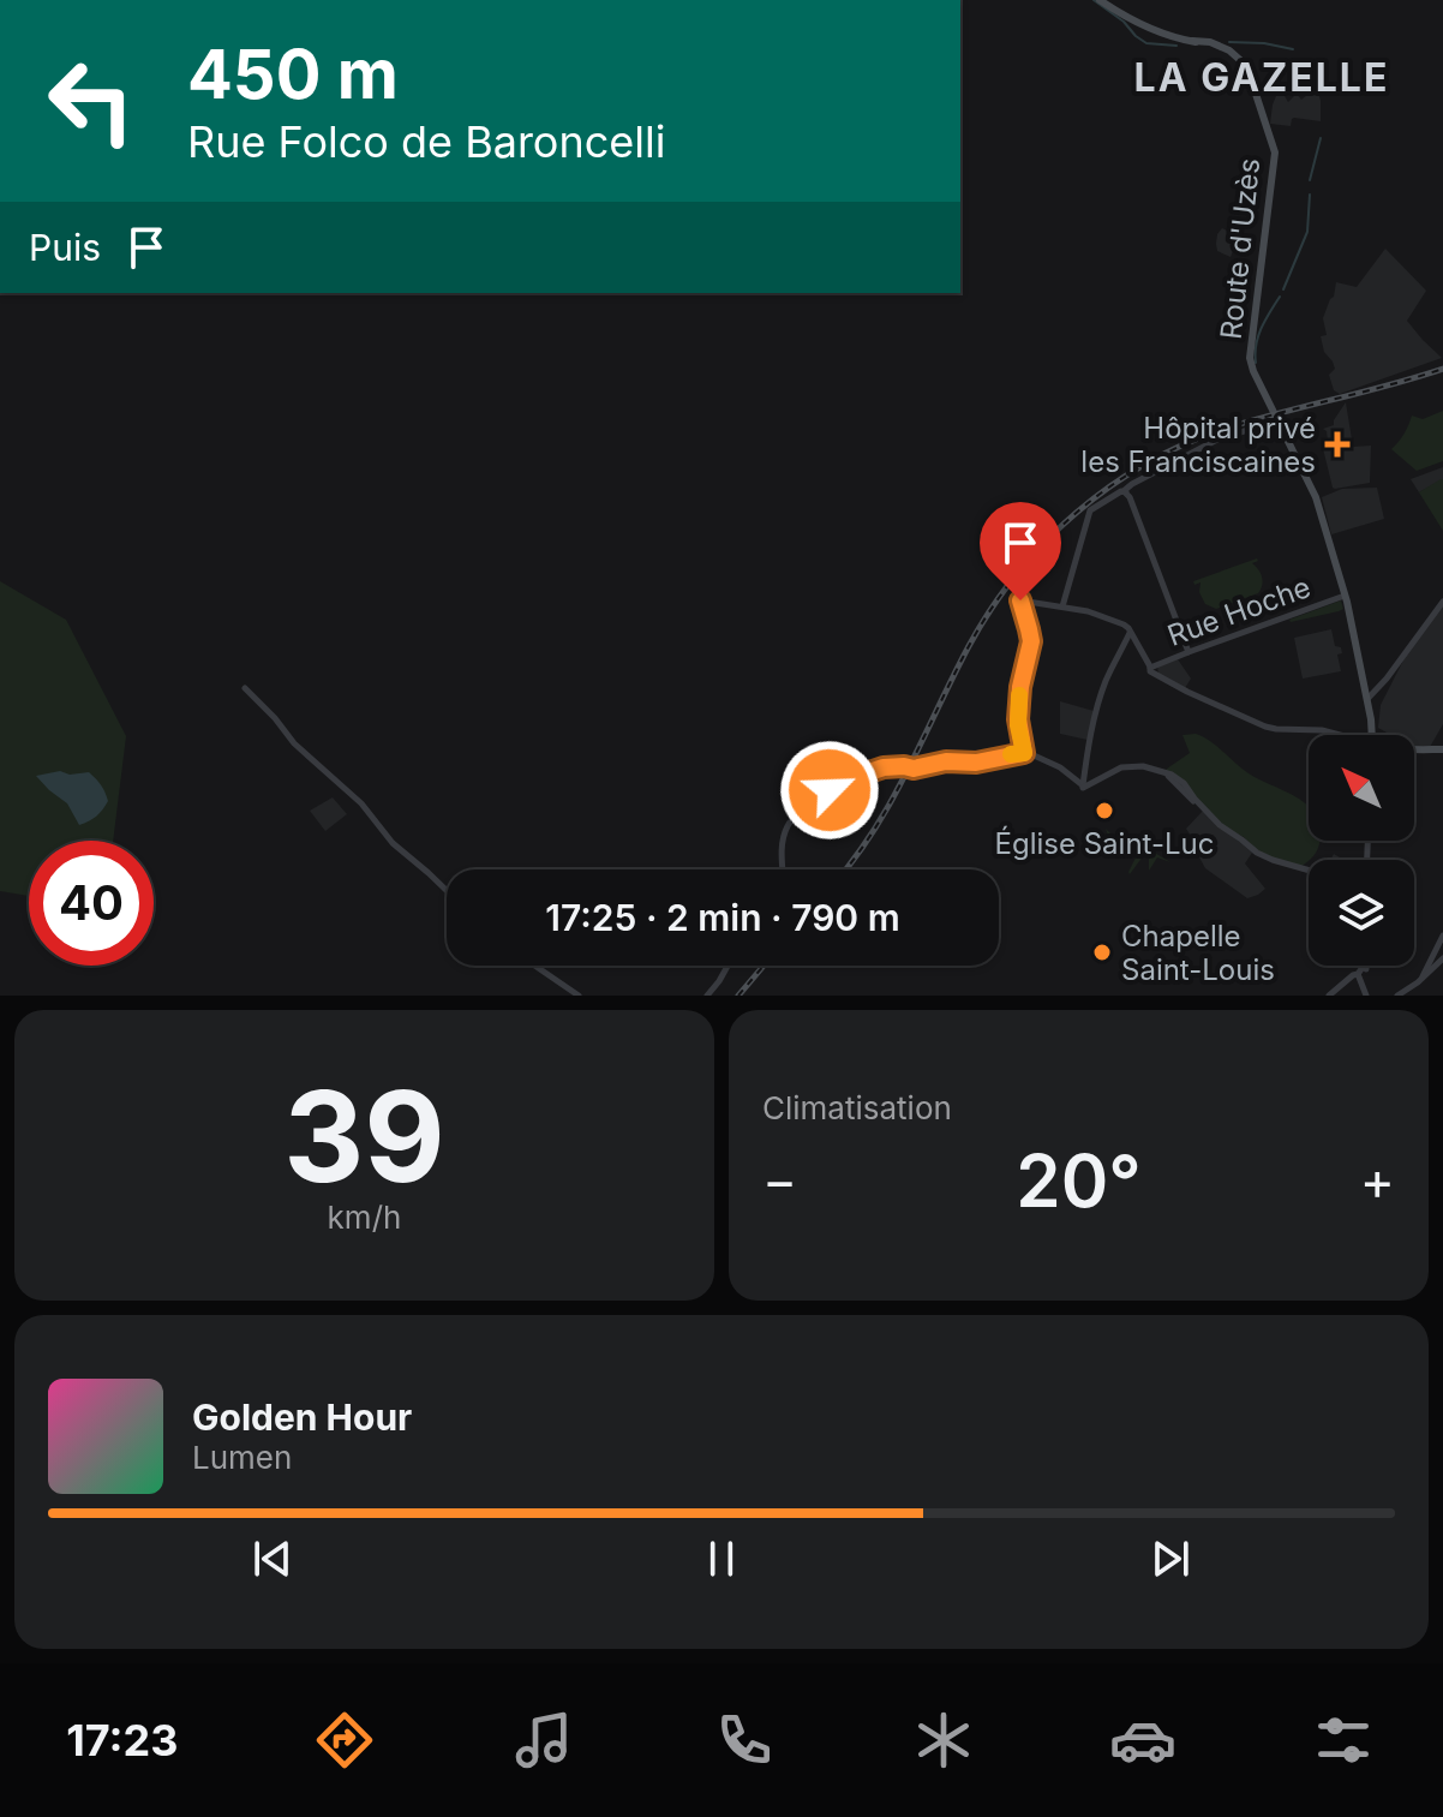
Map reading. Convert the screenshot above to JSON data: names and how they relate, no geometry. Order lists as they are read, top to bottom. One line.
{"streets":{"main road":["Route d'Uzès"],"street":["Rue Hoche"]},"crossings":[["Route d'Uzès","Rue Hoche"]],"districts":["LA GAZELLE"],"places":{"health":["Hôpital privé les Franciscaines"],"other":["Église Saint-Luc","Chapelle Saint-Louis"]},"north":"top left","page":{"turn":["450 m","Rue Folco de Baroncelli"],"then":"Puis","limit":"40","trip":"17:25 · 2 min · 790 m","tile":[["39","km/h"],"Climatisation"],"heat":["−","20°","+"],"song":["Golden Hour","Lumen"],"tabs":"17:23"}}
